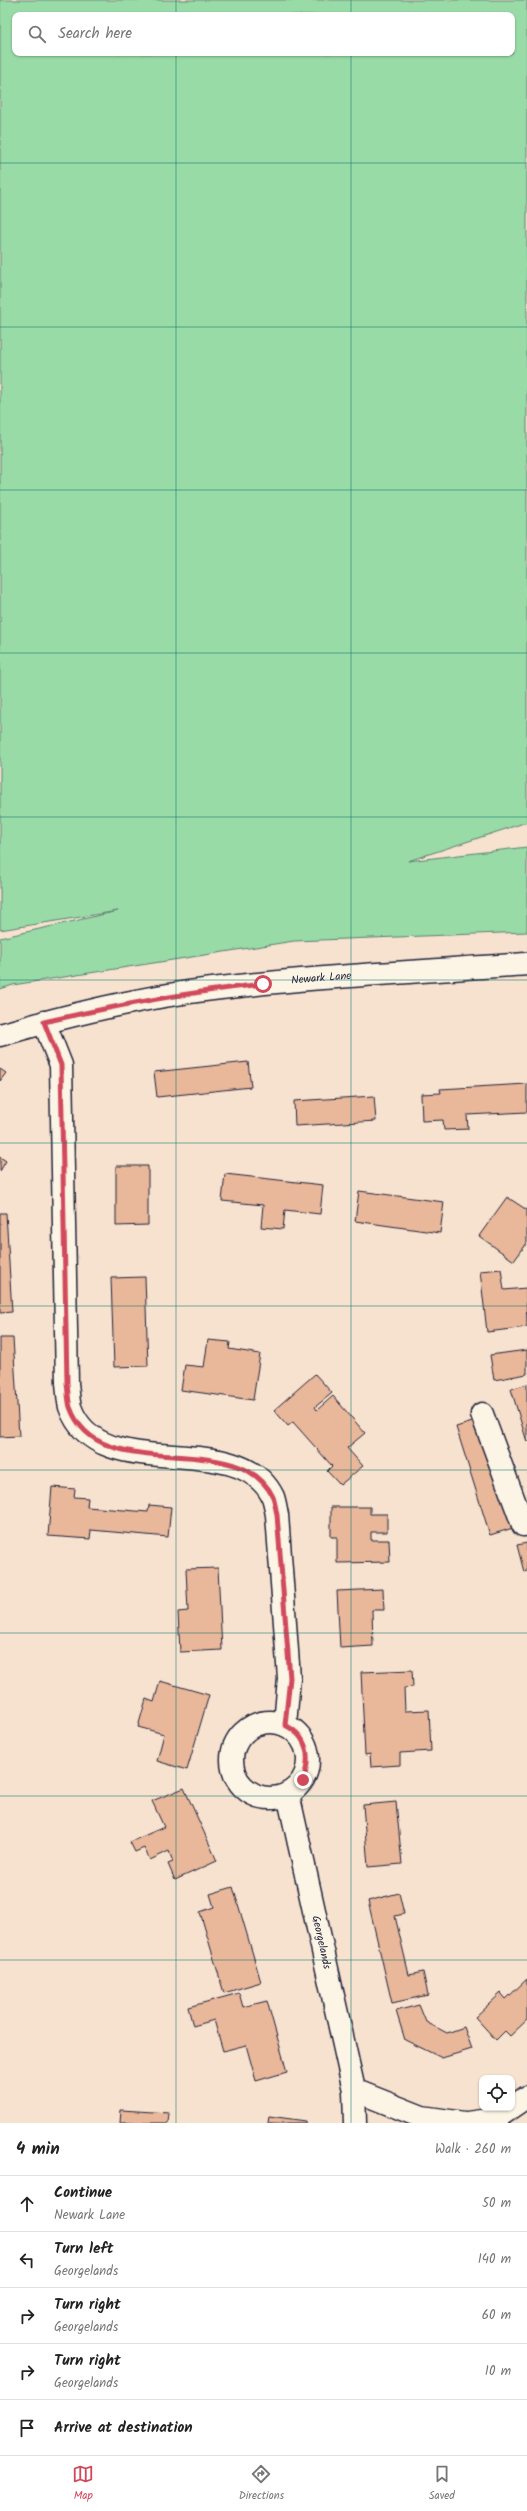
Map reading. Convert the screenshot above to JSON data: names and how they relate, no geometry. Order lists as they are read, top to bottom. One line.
{"streets":{"street":["Newark Lane","Georgelands"]},"page":{"search":"Search here","heading":["4 min","Walk · 260 m"],"list":[["Continue","Newark Lane","50 m"],["Turn left","Georgelands","140 m"],["Turn right","Georgelands","60 m"],["Turn right","Georgelands","10 m"],"Arrive at destination"],"nav":["Map","Directions","Saved"]}}
